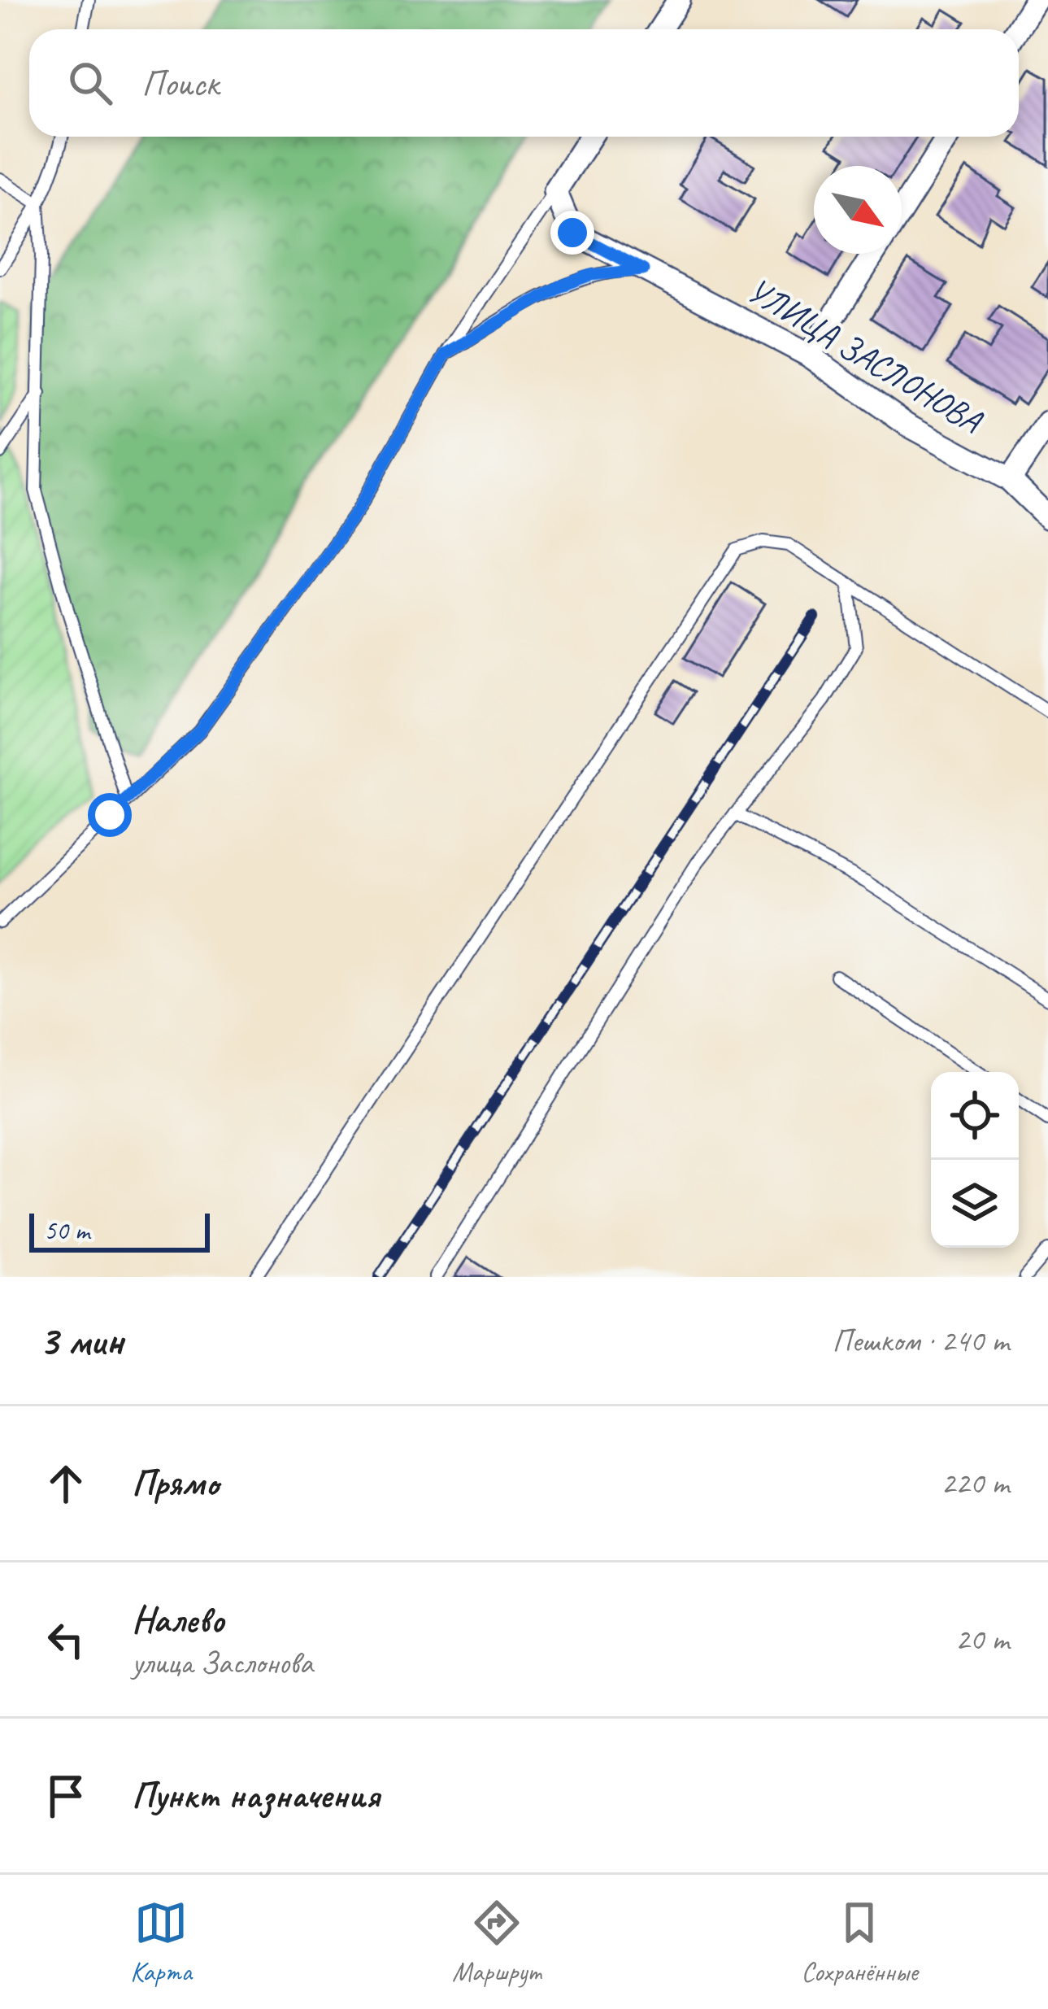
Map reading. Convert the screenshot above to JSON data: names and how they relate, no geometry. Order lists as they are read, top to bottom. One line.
{"streets":{"street":["УЛИЦА ЗАСЛОНОВА"]},"scale_bar":"50 m","north":"bottom right","page":{"search":"Поиск","scale":"50 m","heading":["3 мин","Пешком · 240 m"],"list":[["Прямо","220 m"],["Налево","улица Заслонова","20 m"],"Пункт назначения"],"nav":["Карта","Маршрут","Сохранённые"]}}
